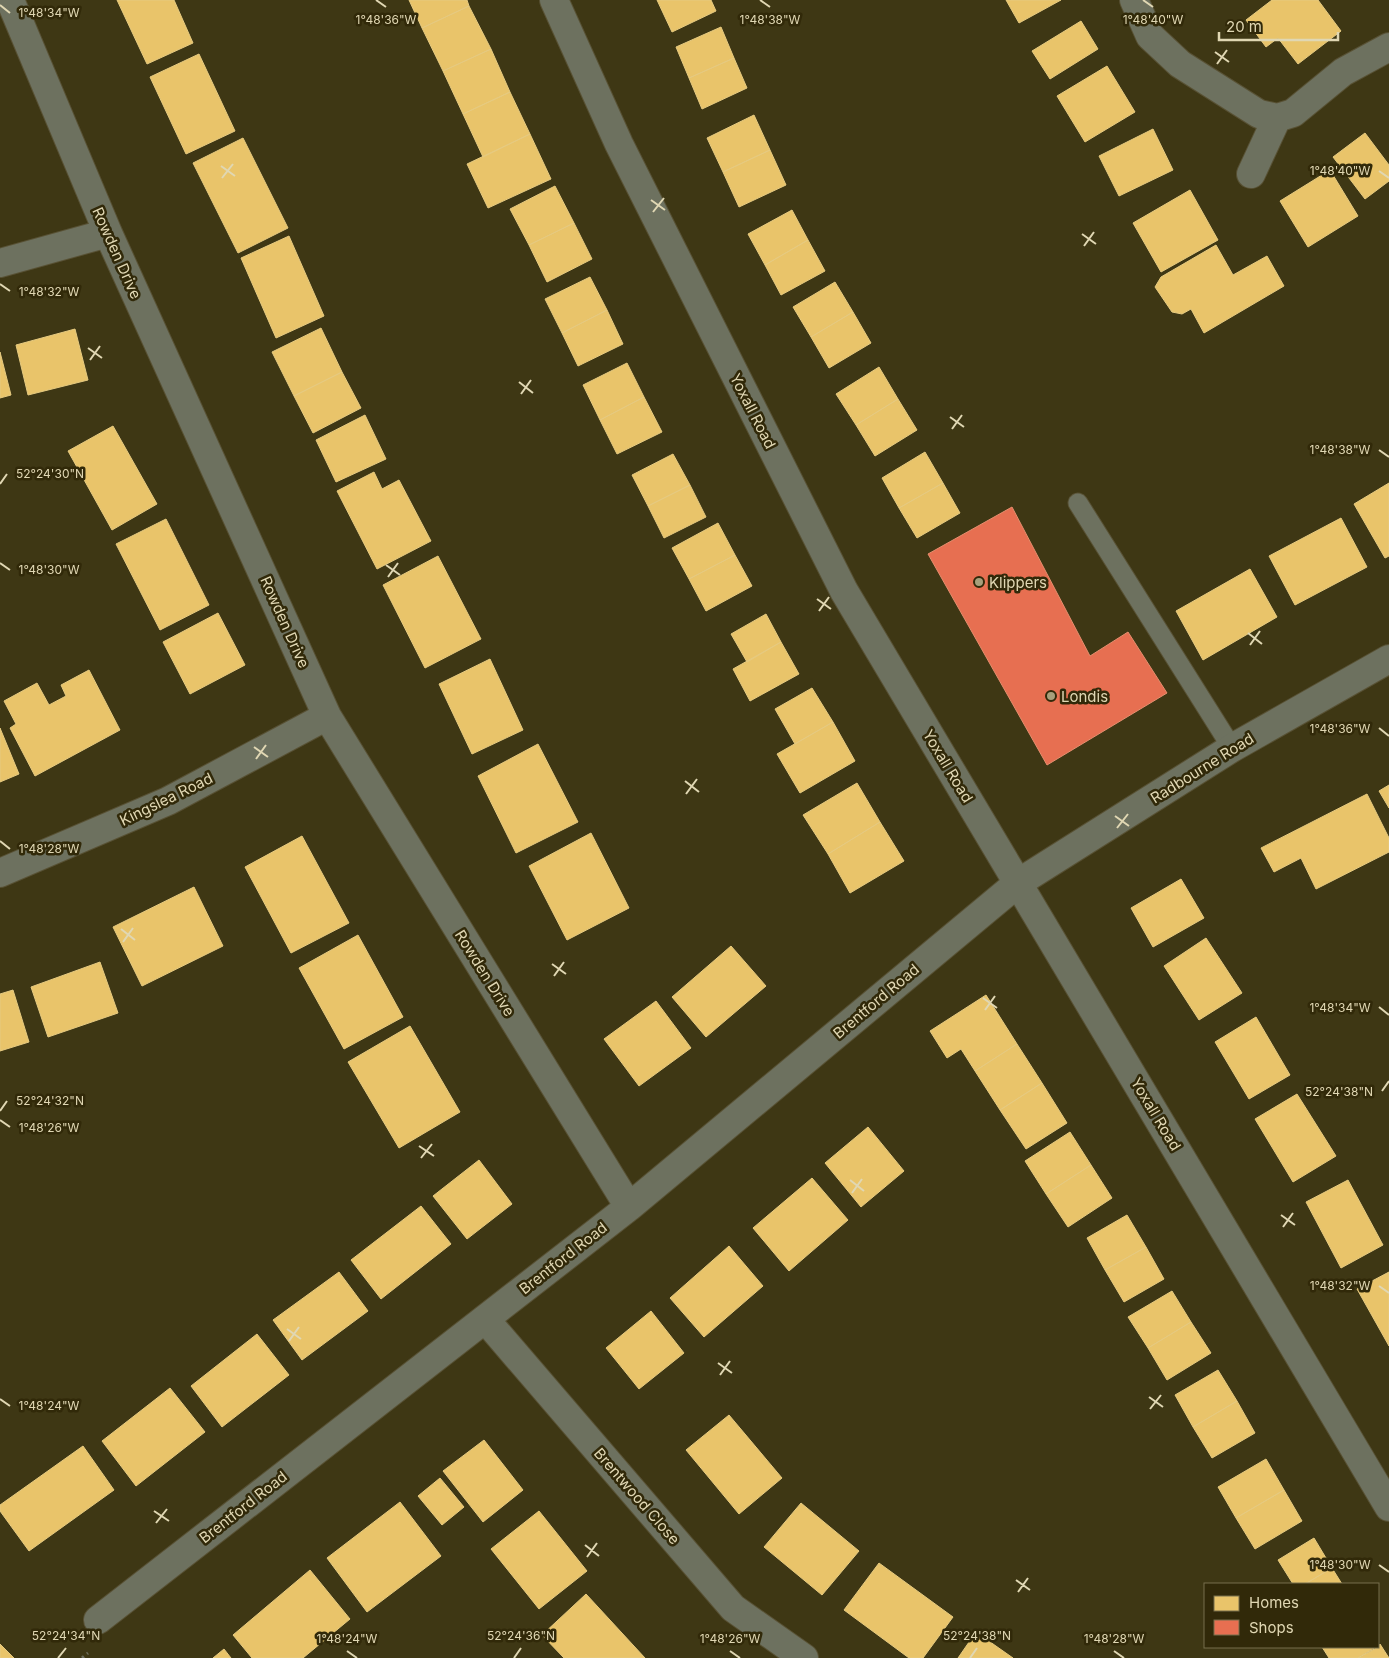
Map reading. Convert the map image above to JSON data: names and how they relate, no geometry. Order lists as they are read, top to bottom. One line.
{"streets":{"street":["Rowden Drive","Yoxall Road","Radbourne Road","Kingslea Road","Brentford Road","Brentwood Close"]},"crossings":[["Rowden Drive","Kingslea Road"],["Rowden Drive","Brentford Road"],["Yoxall Road","Radbourne Road"],["Yoxall Road","Brentford Road"],["Radbourne Road","Brentford Road"],["Brentford Road","Brentwood Close"]],"places":["Klippers","Londis"],"legend":["Homes","Shops"],"scale_bar":"20 m","coordinates":["1°48'34\"W","1°48'36\"W","1°48'40\"W","1°48'38\"W","1°48'32\"W","52°24'30\"N","1°48'30\"W","1°48'28\"W","52°24'38\"N","52°24'32\"N","1°48'26\"W","1°48'24\"W","52°24'34\"N","52°24'36\"N"]}
